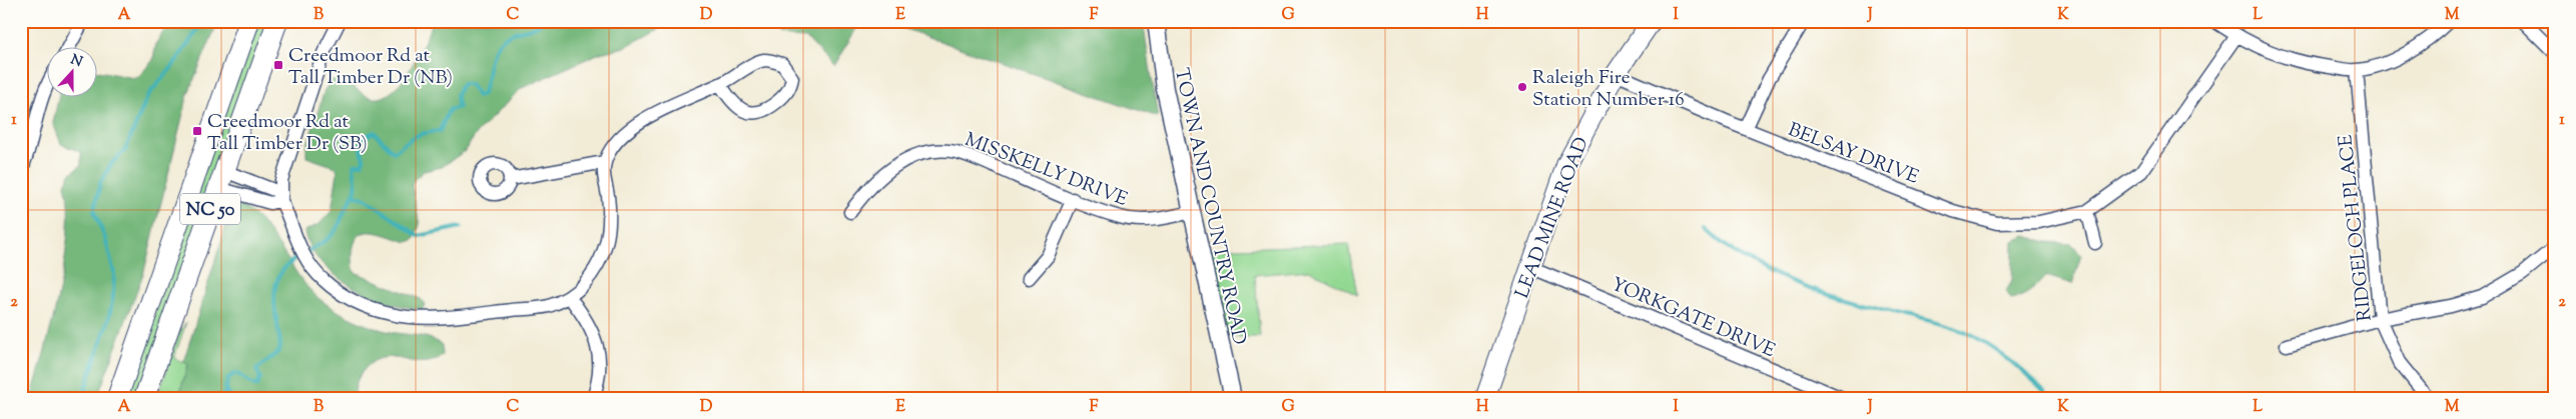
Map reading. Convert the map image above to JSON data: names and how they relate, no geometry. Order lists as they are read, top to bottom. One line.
{"streets":{"main road":["NC 50","LEAD MINE ROAD"],"street":["BELSAY DRIVE","MISSKELLY DRIVE","TOWN AND COUNTRY ROAD","RIDGELOCH PLACE","YORKGATE DRIVE"]},"crossings":[["BELSAY DRIVE","LEAD MINE ROAD"],["MISSKELLY DRIVE","TOWN AND COUNTRY ROAD"],["LEAD MINE ROAD","YORKGATE DRIVE"]],"places":{"transit":["Creedmoor Rd at Tall Timber Dr (NB)","Creedmoor Rd at Tall Timber Dr (SB)"],"other":["Raleigh Fire Station Number 16"]},"north":"top","grid":{"columns":["A","B","C","D","E","F","G","H","I","J","K","L","M"],"rows":["1","2"]}}
